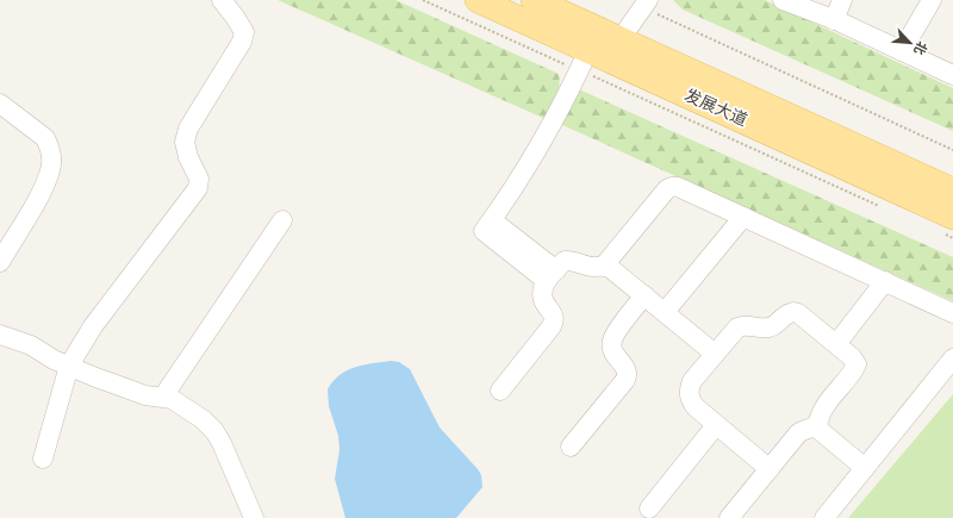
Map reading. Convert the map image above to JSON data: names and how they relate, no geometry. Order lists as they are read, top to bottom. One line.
{"streets":{"main road":["发展大道"]},"north":"bottom right"}
